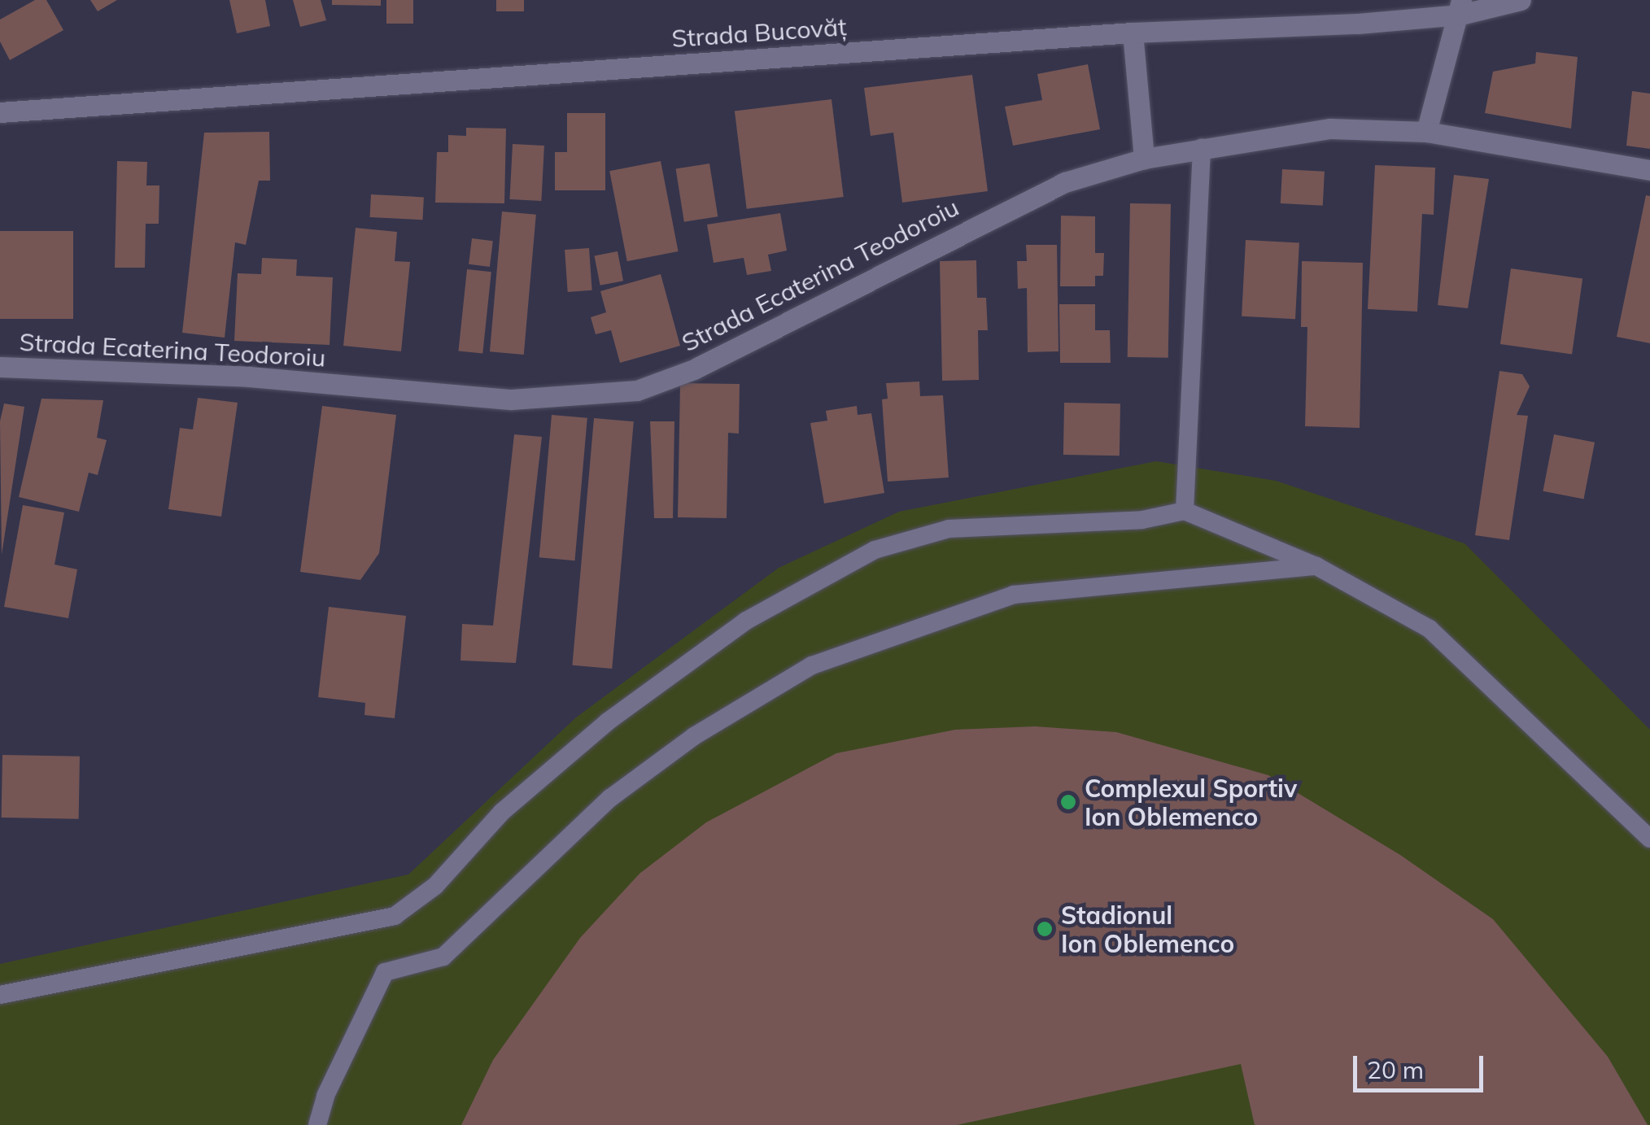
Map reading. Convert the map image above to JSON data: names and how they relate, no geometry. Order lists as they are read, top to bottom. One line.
{"streets":{"street":["Strada Bucovăț","Strada Ecaterina Teodoroiu"]},"places":["Complexul Sportiv Ion Oblemenco","Stadionul Ion Oblemenco"],"scale_bar":"20 m"}
